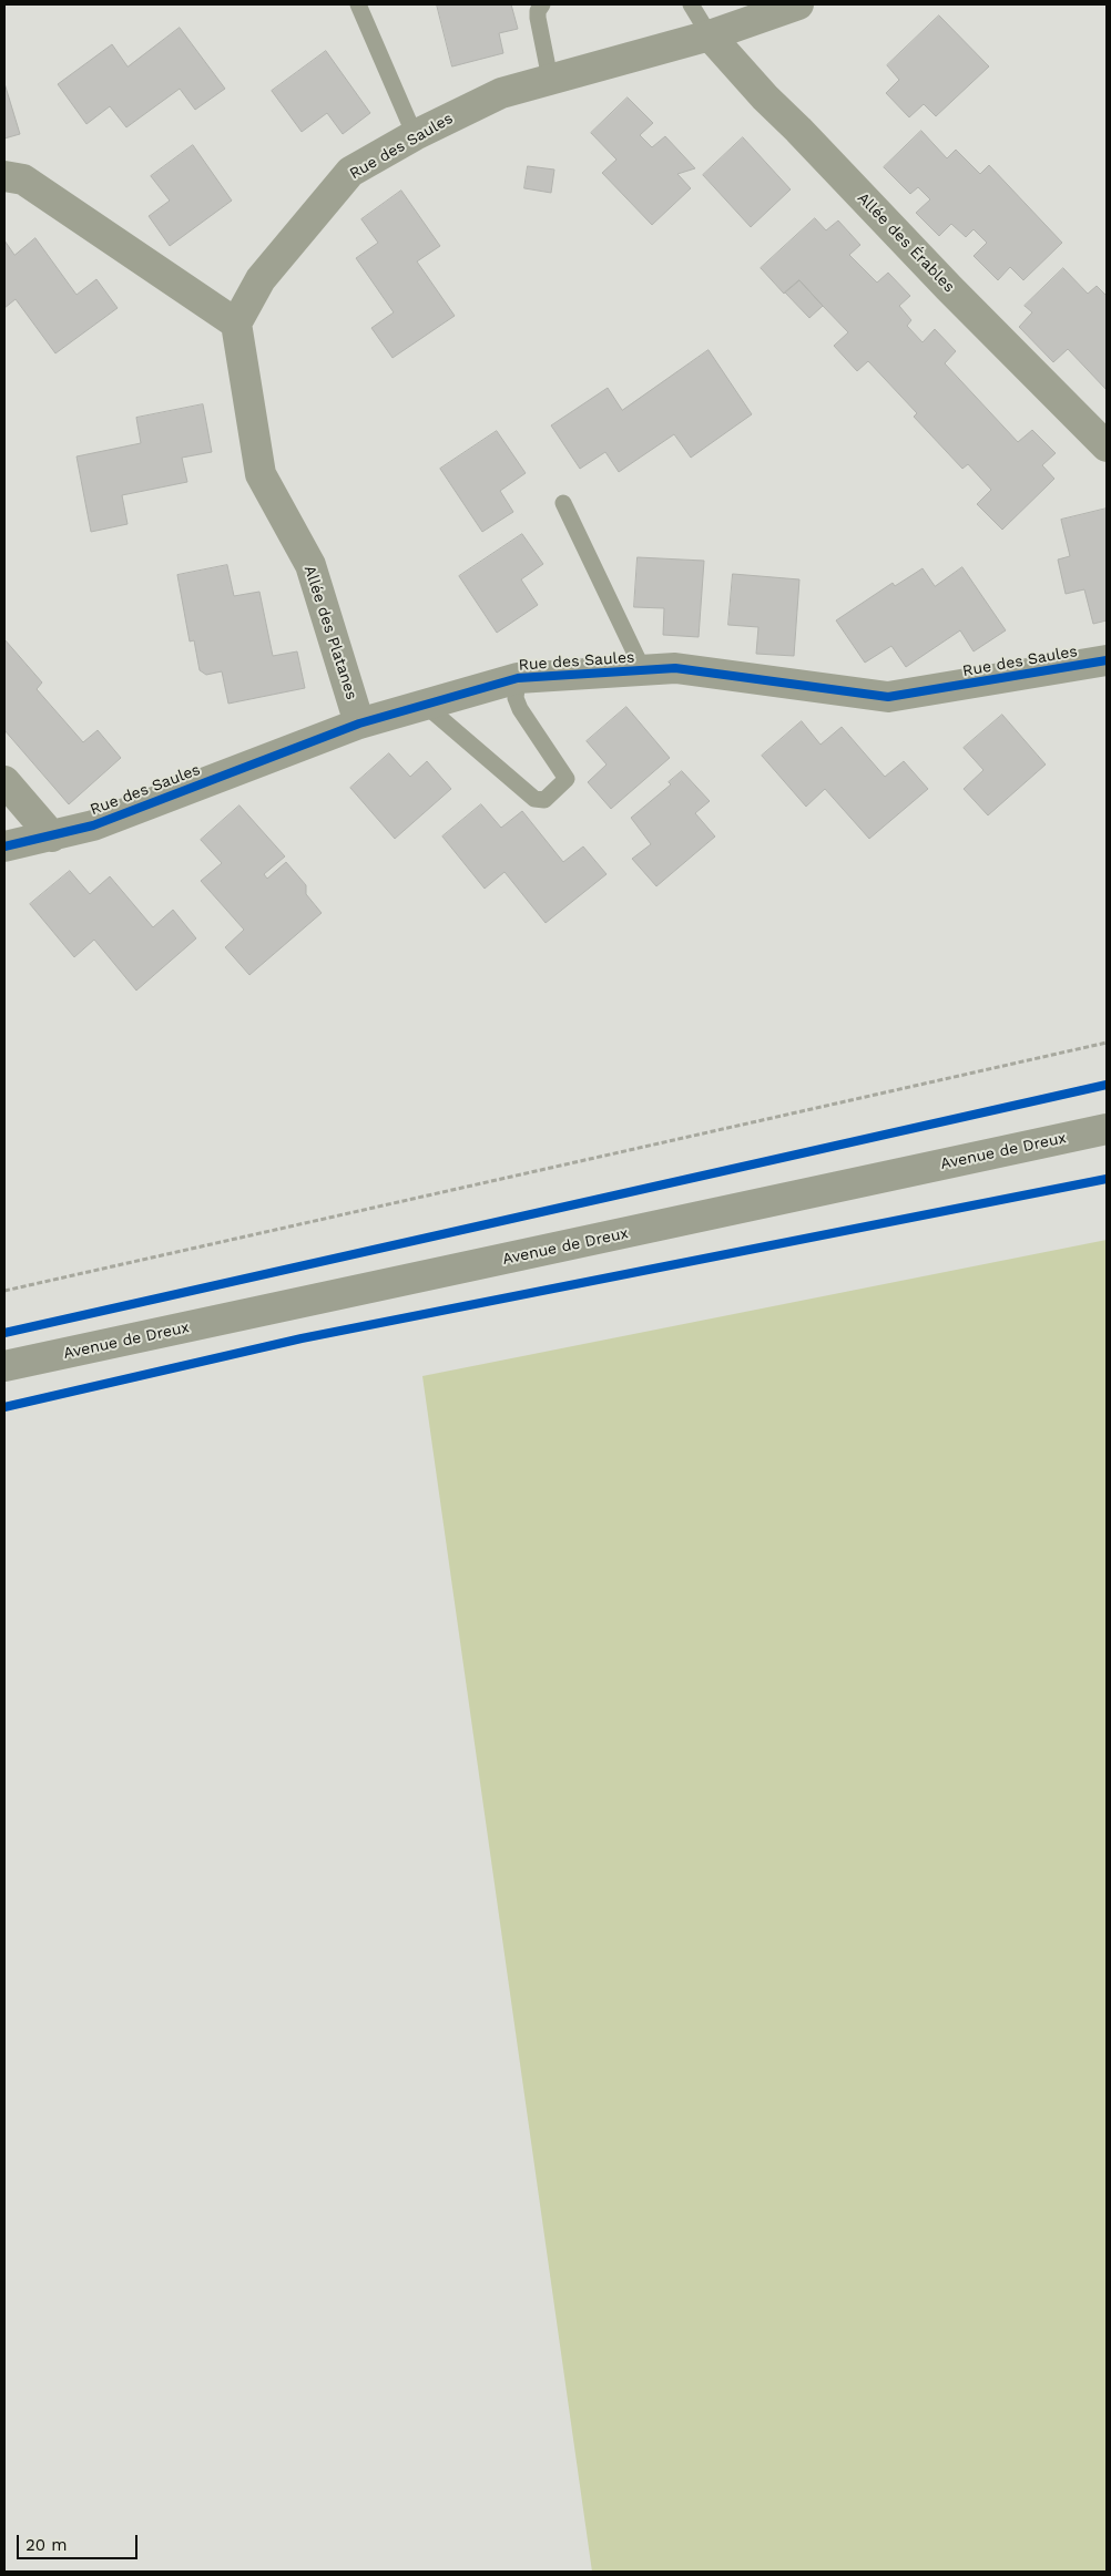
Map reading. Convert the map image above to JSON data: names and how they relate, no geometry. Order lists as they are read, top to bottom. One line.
{"streets":{"main road":["Avenue de Dreux"],"street":["Rue des Saules","Allée des Érables","Allée des Platanes"]},"crossings":[["Rue des Saules","Allée des Érables"],["Rue des Saules","Allée des Platanes"]],"scale_bar":"20 m"}
